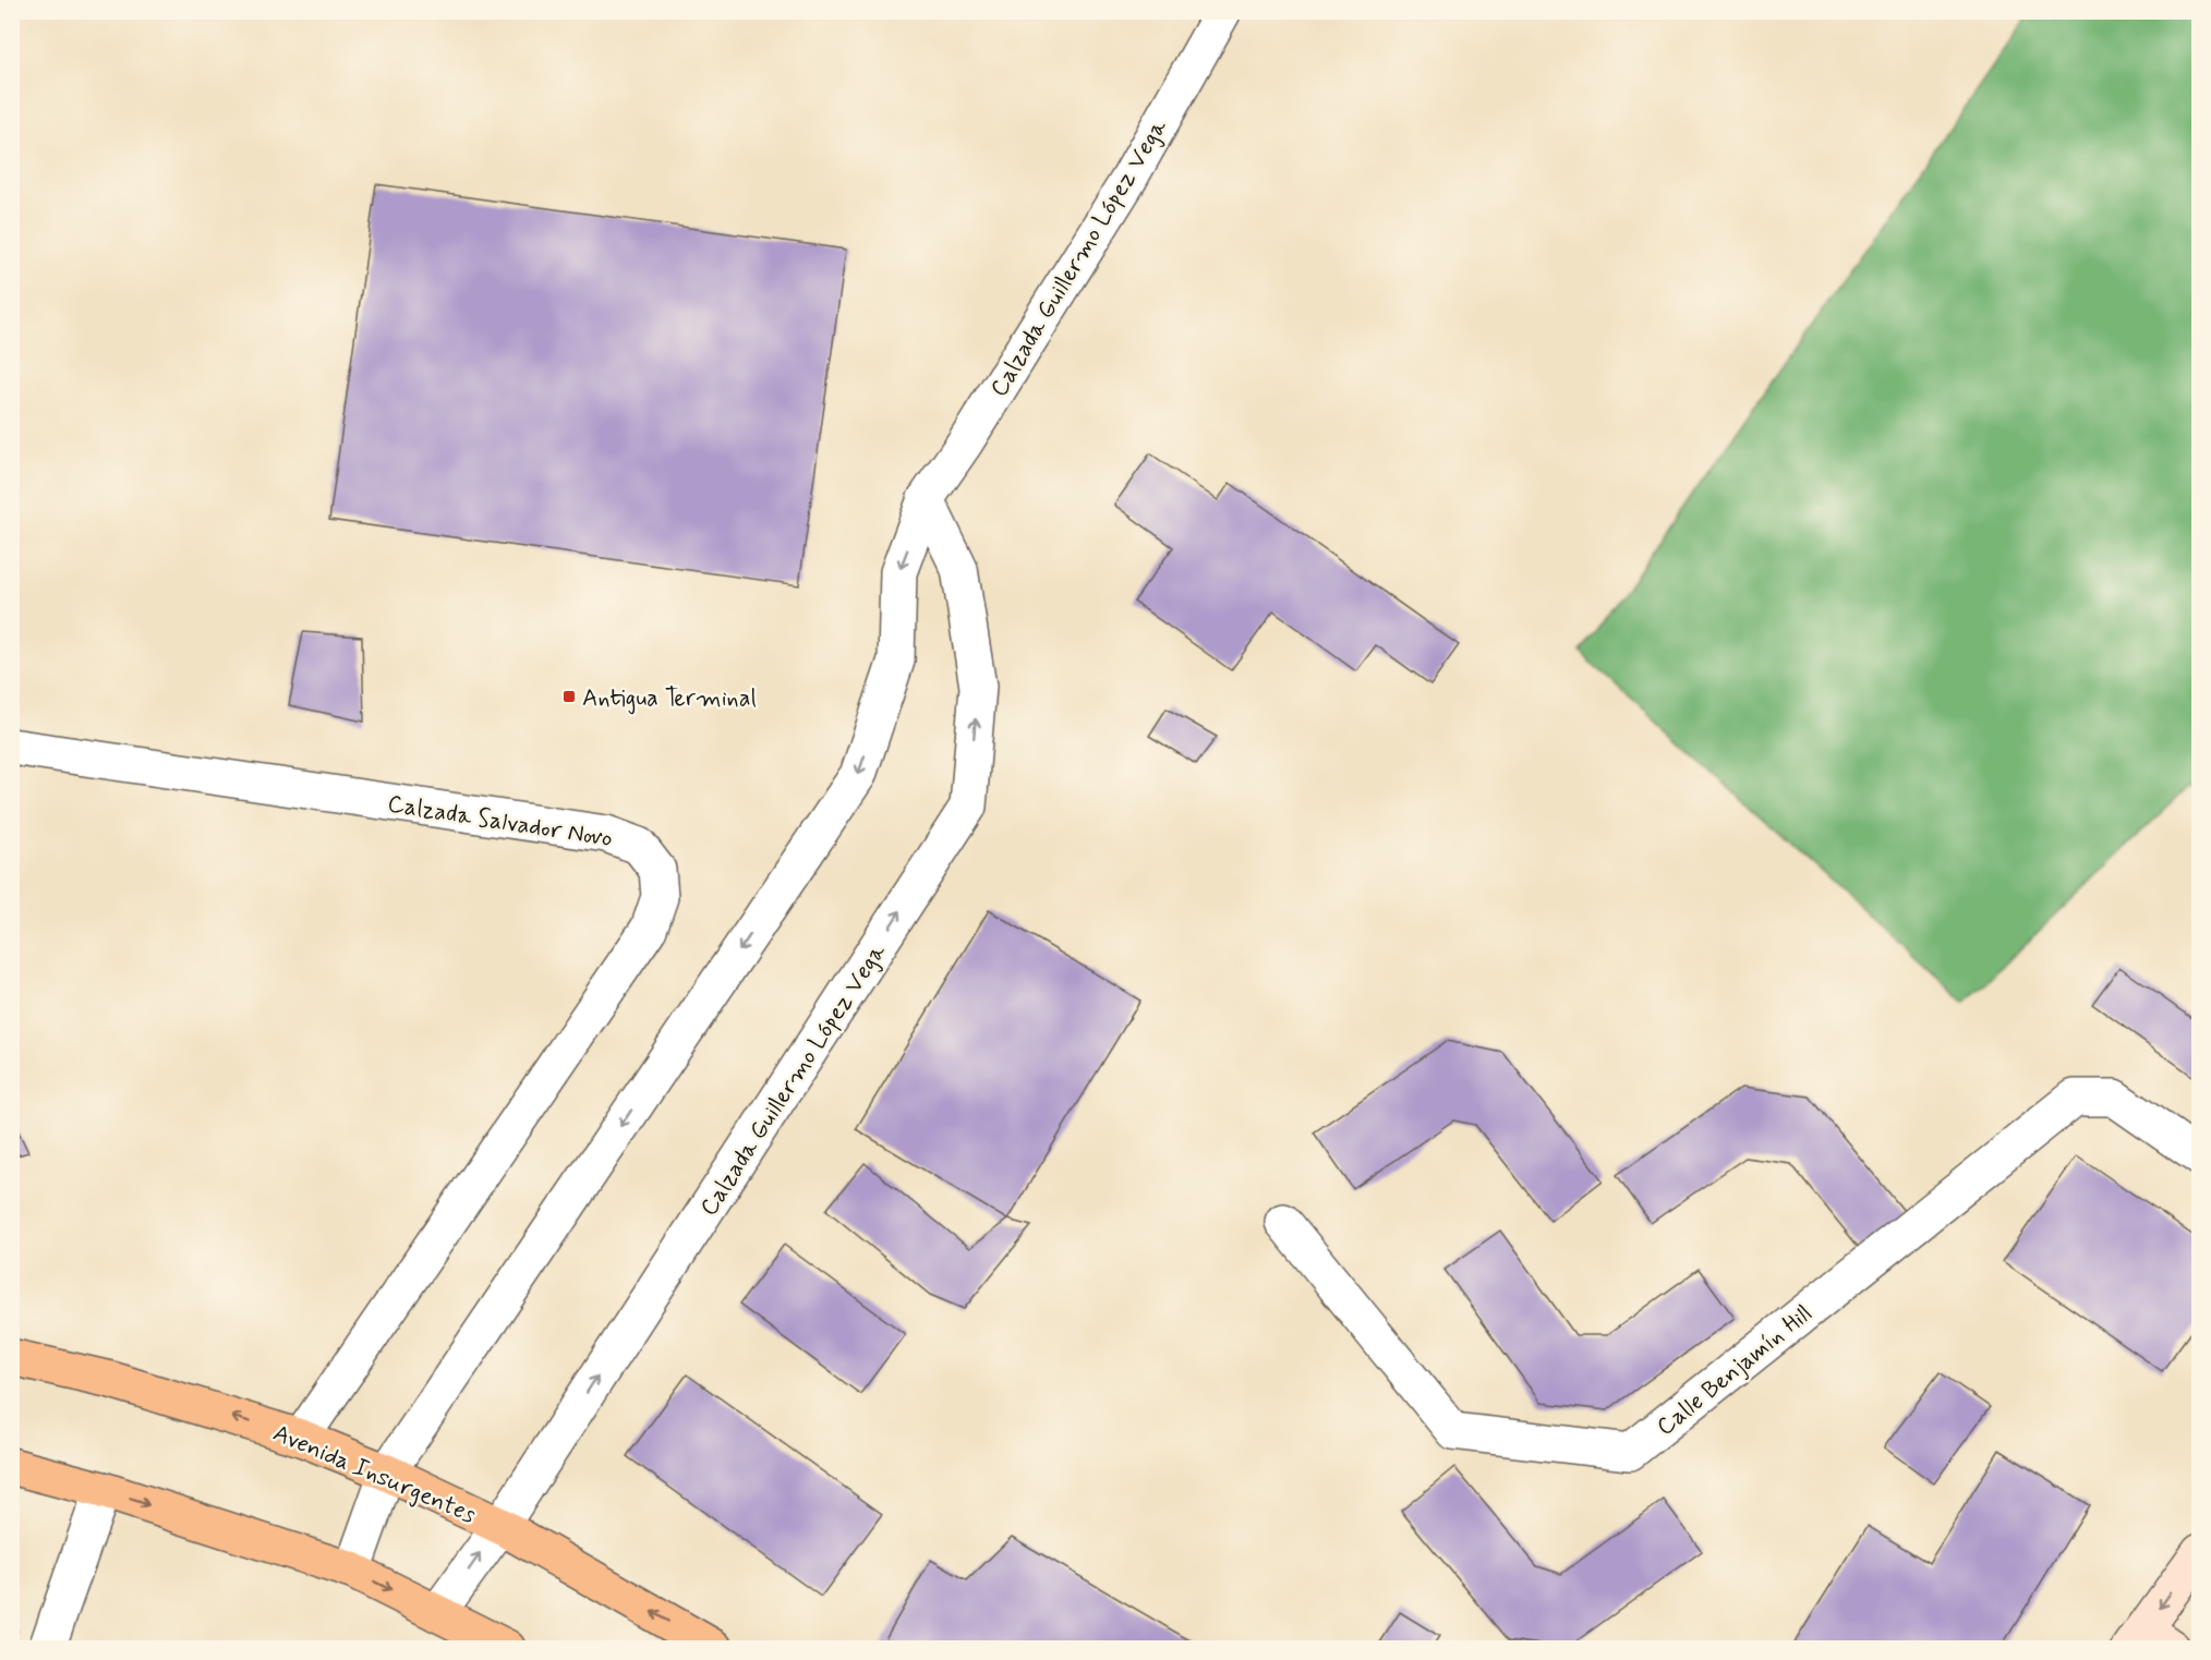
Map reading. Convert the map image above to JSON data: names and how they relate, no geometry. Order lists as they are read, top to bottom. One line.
{"streets":{"main road":["Avenida Insurgentes"],"street":["Calzada Guillermo López Vega","Calzada Salvador Novo","Calle Benjamín Hill"]},"crossings":[["Calzada Guillermo López Vega","Avenida Insurgentes"],["Calzada Salvador Novo","Avenida Insurgentes"]],"places":{"transit":["Antigua Terminal"]}}
